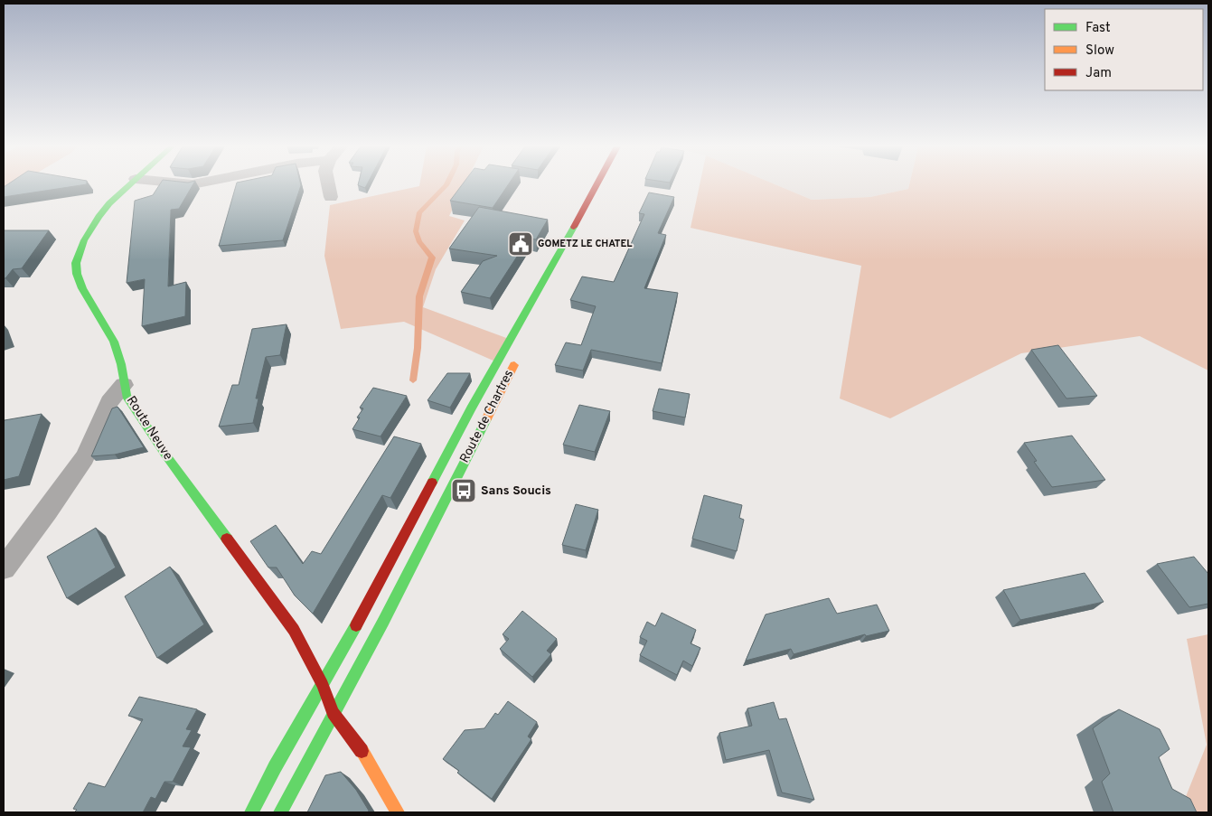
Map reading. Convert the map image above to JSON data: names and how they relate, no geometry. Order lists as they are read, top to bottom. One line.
{"streets":{"main road":["Route de Chartres","Route Neuve"]},"crossings":[["Route de Chartres","Route Neuve"]],"places":{"public building":["GOMETZ LE CHATEL"],"bus stop":["Sans Soucis"]},"legend":["Fast","Slow","Jam"]}
